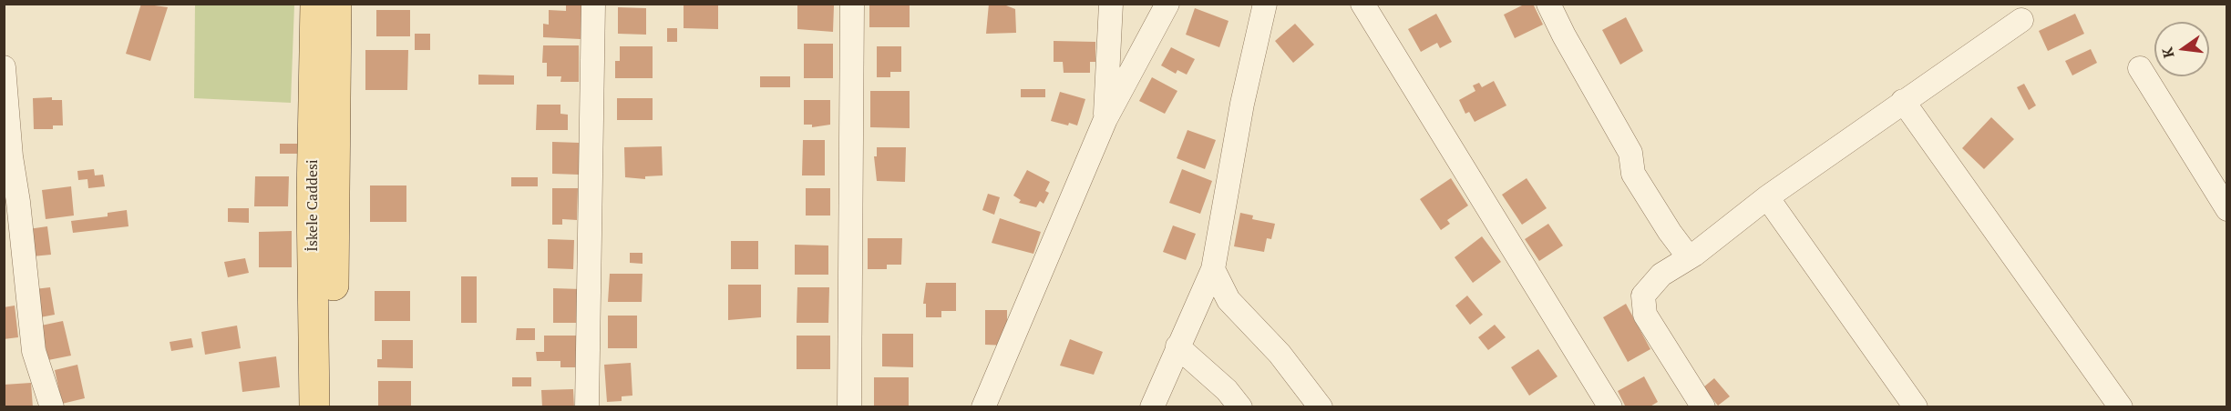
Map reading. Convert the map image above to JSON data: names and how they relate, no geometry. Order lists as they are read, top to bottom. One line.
{"streets":{"main road":["İskele Caddesi"]},"north":"left"}
